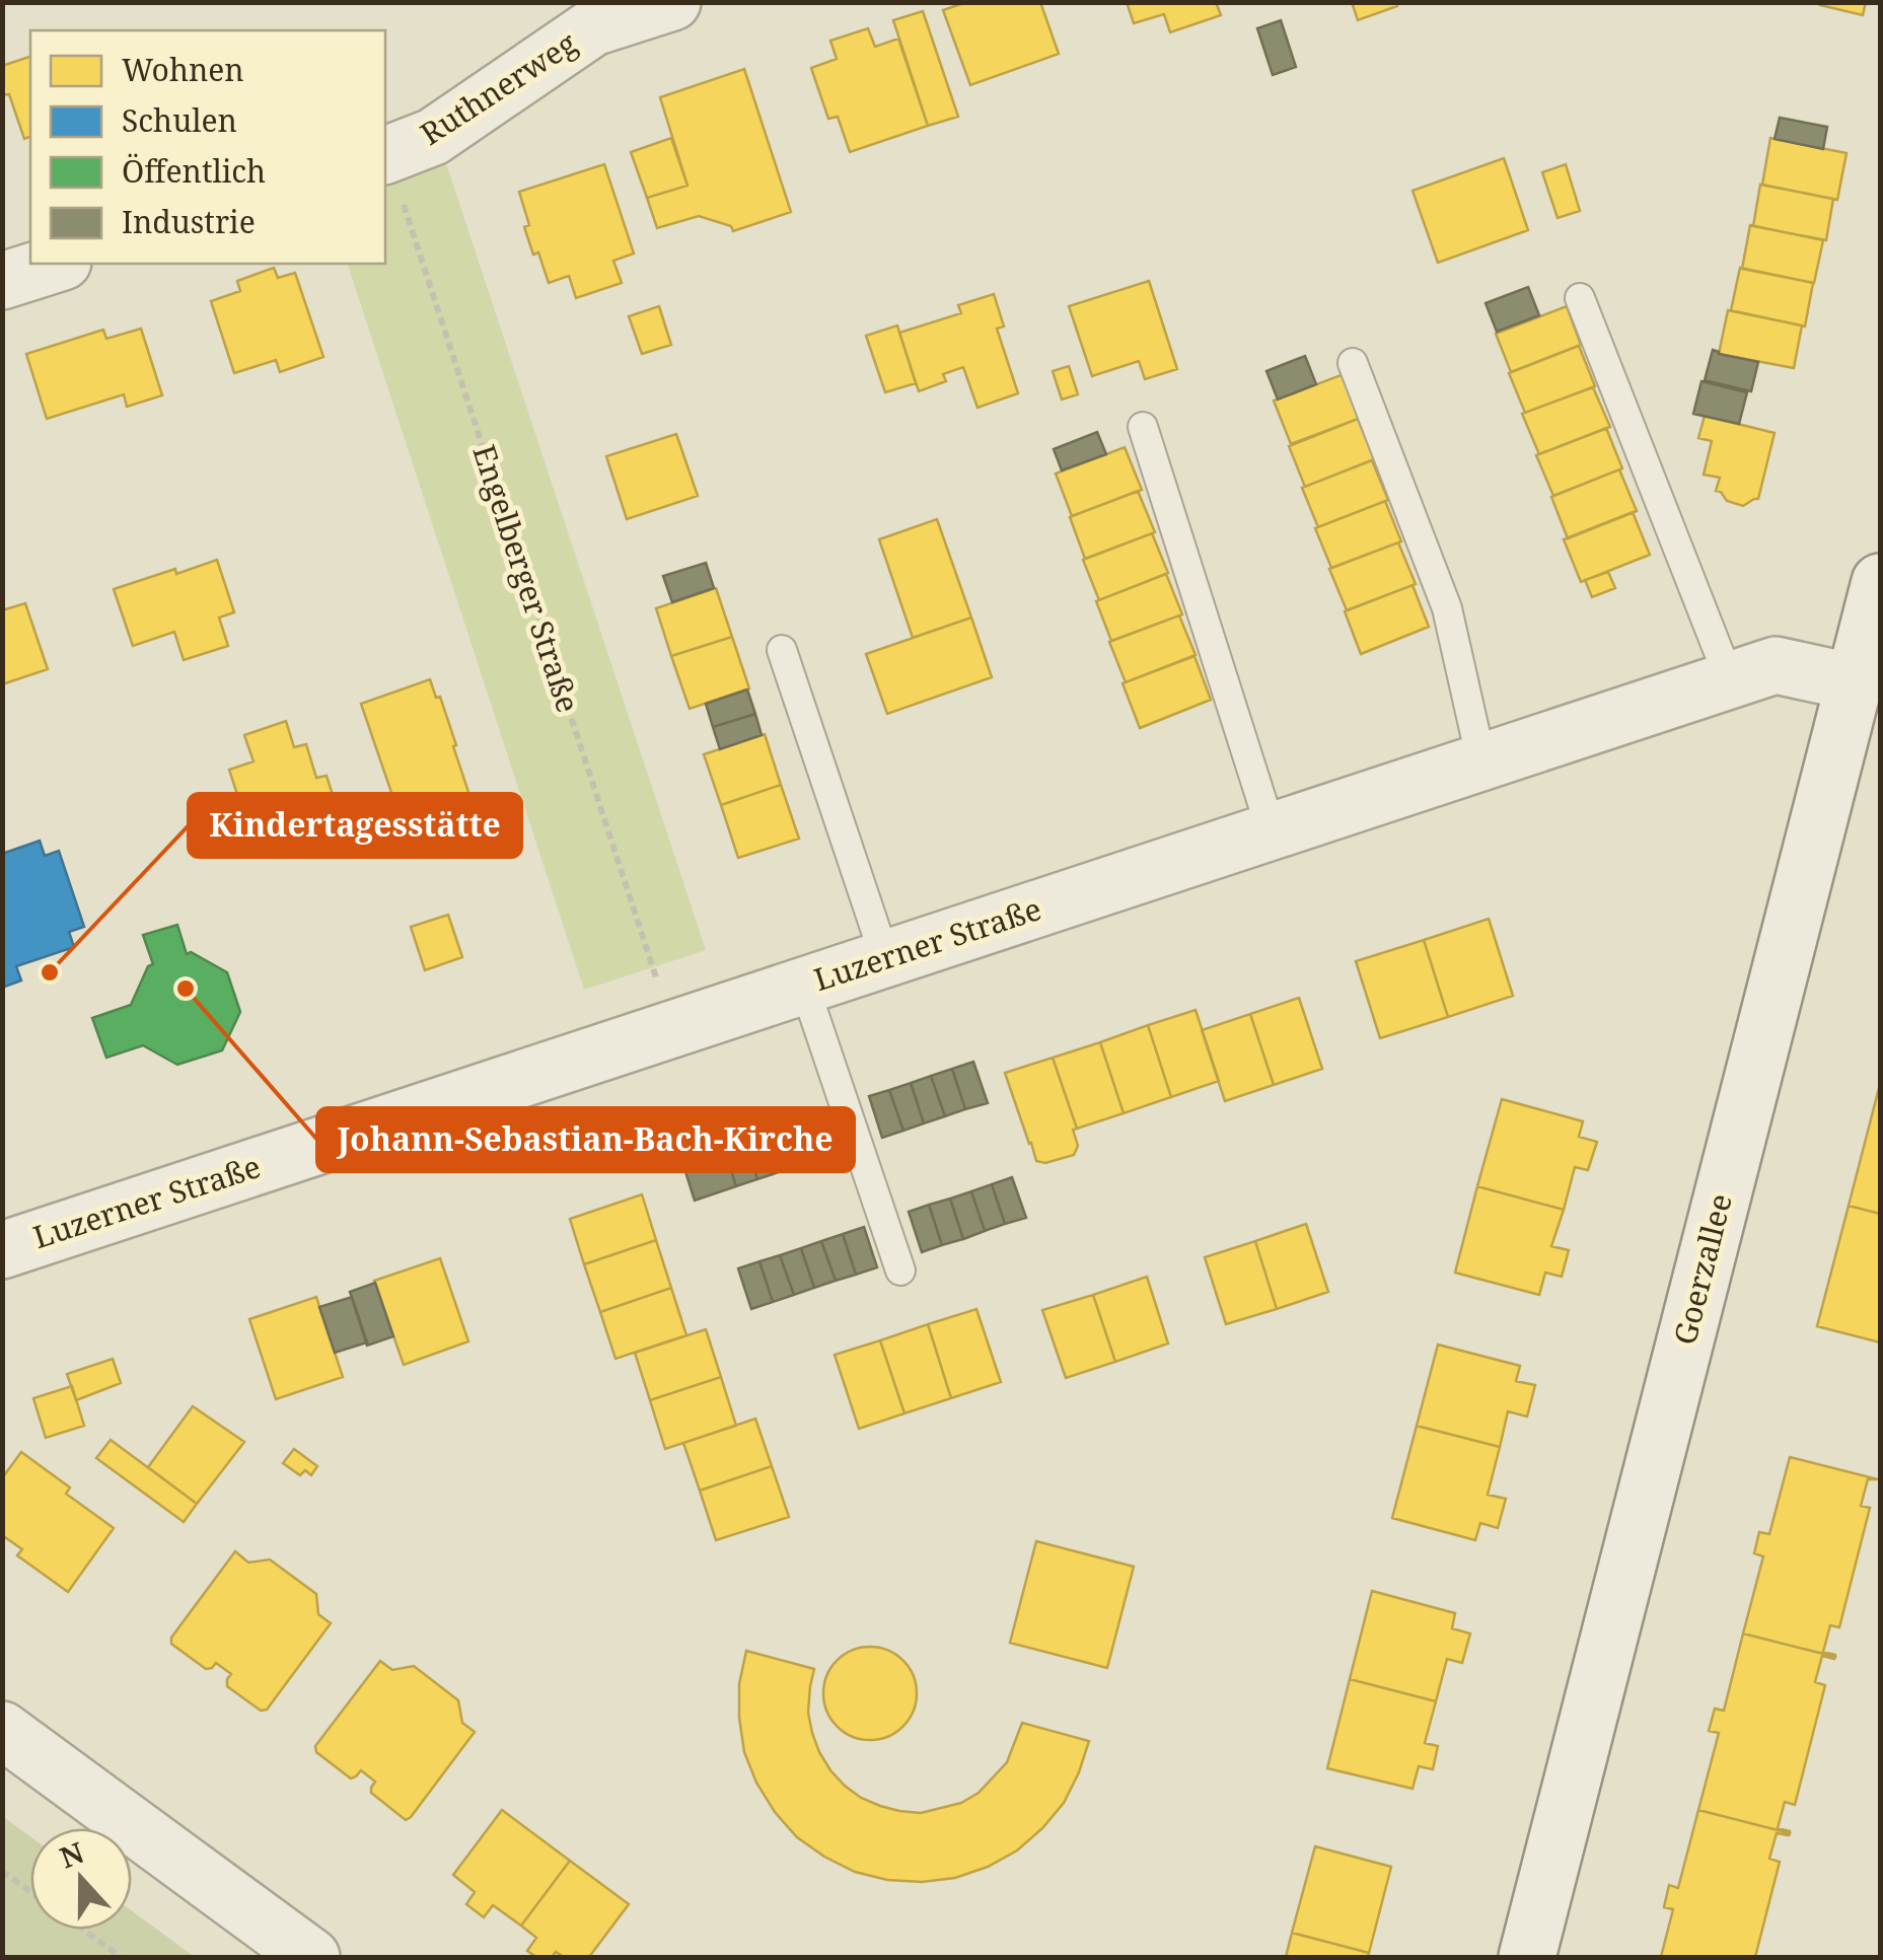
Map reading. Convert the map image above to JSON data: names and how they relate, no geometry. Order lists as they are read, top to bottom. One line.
{"streets":{"street":["Ruthnerweg","Luzerner Straße","Goerzallee"],"path":["Engelberger Straße"]},"crossings":[["Ruthnerweg","Engelberger Straße"],["Luzerner Straße","Goerzallee"]],"places":["Kindertagesstätte","Johann-Sebastian-Bach-Kirche"],"legend":["Wohnen","Schulen","Öffentlich","Industrie"],"north":"top"}
